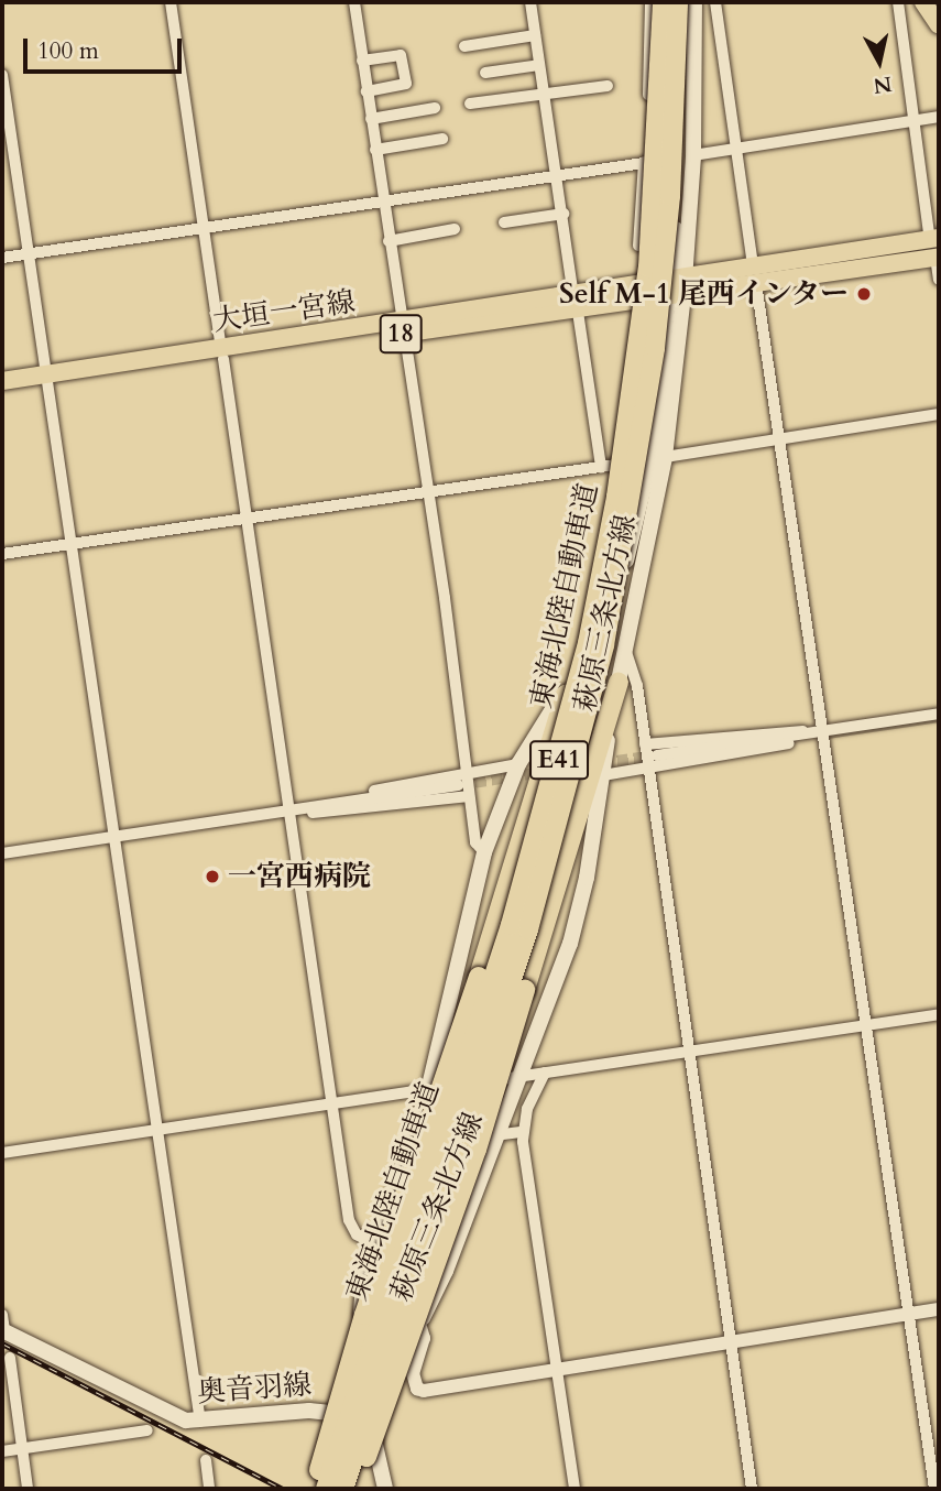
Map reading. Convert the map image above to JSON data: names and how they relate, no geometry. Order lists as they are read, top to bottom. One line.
{"streets":{"highway":["東海北陸自動車道","E41"],"main road":["大垣一宮線","18","萩原三条北方線","奥音羽線"]},"crossings":[["大垣一宮線","萩原三条北方線"],["東海北陸自動車道","萩原三条北方線"],["萩原三条北方線","奥音羽線"]],"places":["Self M-1 尾西インター","一宮西病院"],"scale_bar":"100 m","north":"bottom"}
